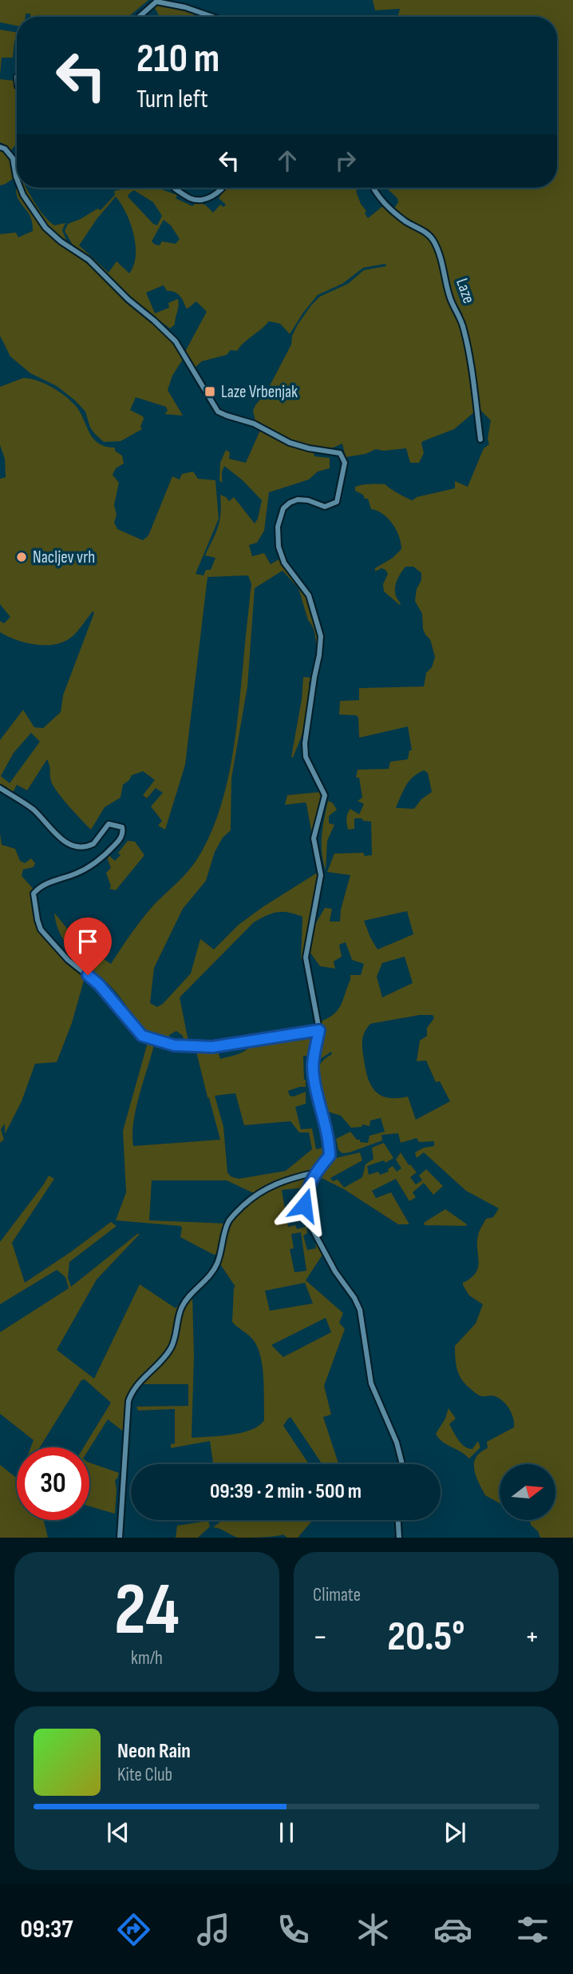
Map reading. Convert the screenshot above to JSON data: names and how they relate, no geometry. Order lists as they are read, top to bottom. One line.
{"streets":{"street":["Laze"]},"places":{"transit":["Laze Vrbenjak"],"other":["Nacljev vrh"]},"north":"right","page":{"turn":["210 m","Turn left"],"limit":"30","trip":"09:39 · 2 min · 500 m","tile":[["24","km/h"],"Climate"],"heat":["−","20.5°","+"],"song":["Neon Rain","Kite Club"],"tabs":"09:37"}}
